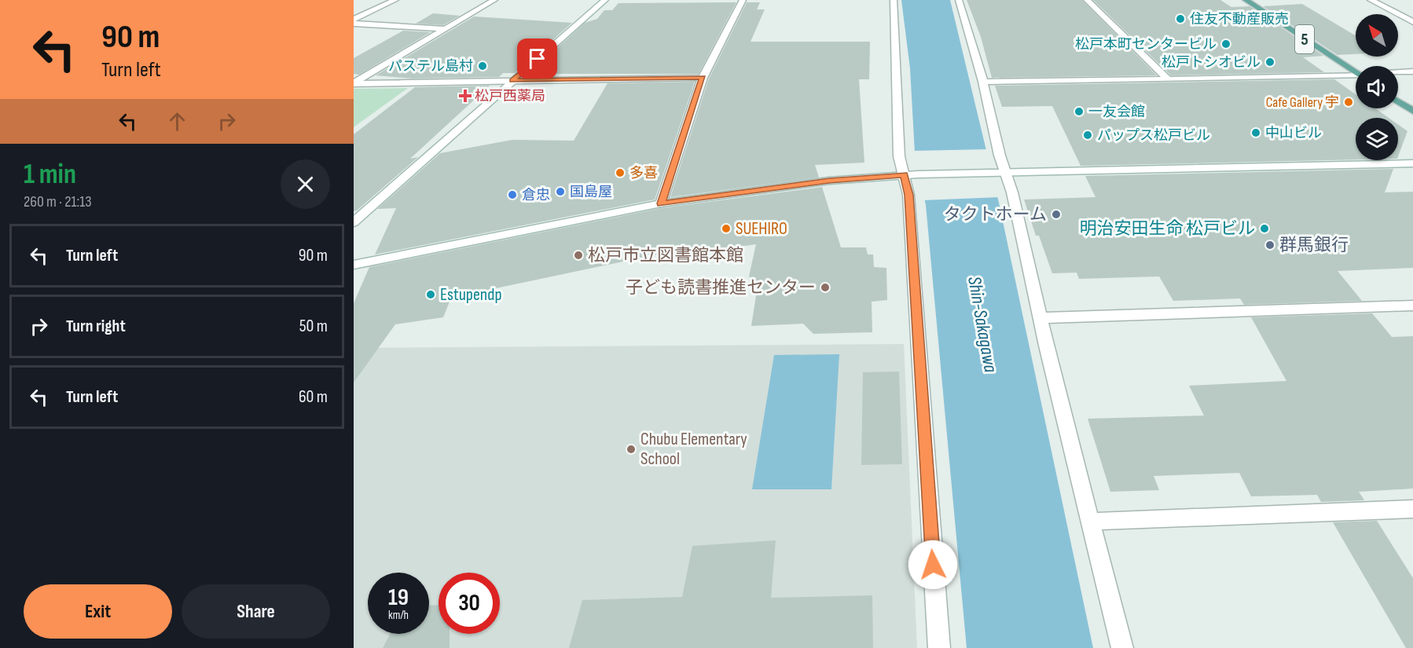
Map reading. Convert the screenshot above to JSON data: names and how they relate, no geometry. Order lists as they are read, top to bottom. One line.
{"streets":{"main road":["5"]},"water":["Shin-Sakagawa"],"places":{"other":["住友不動産販売","松戸本町センタービル","松戸トシオビル","パステル島村","Cafe Gallery 宇","一友会館","中山ビル","パップス松戸ビル","多喜","国島屋","倉忠","タクトホーム","SUEHIRO","明治安田生命 松戸ビル","群馬銀行","松戸市立図書館本館","子ども読書推進センター","Estupendp","Chubu Elementary School"],"health":["松戸西薬局"]},"north":"top left","page":{"turn":["90 m","Turn left"],"heading":["1 min","260 m · 21:13"],"list":[{"name":"Turn left","value":"90 m"},{"name":"Turn right","value":"50 m"},{"name":"Turn left","value":"60 m"}],"speed":"19 km/h","limit":"30","buttons":["Exit","Share"]}}
